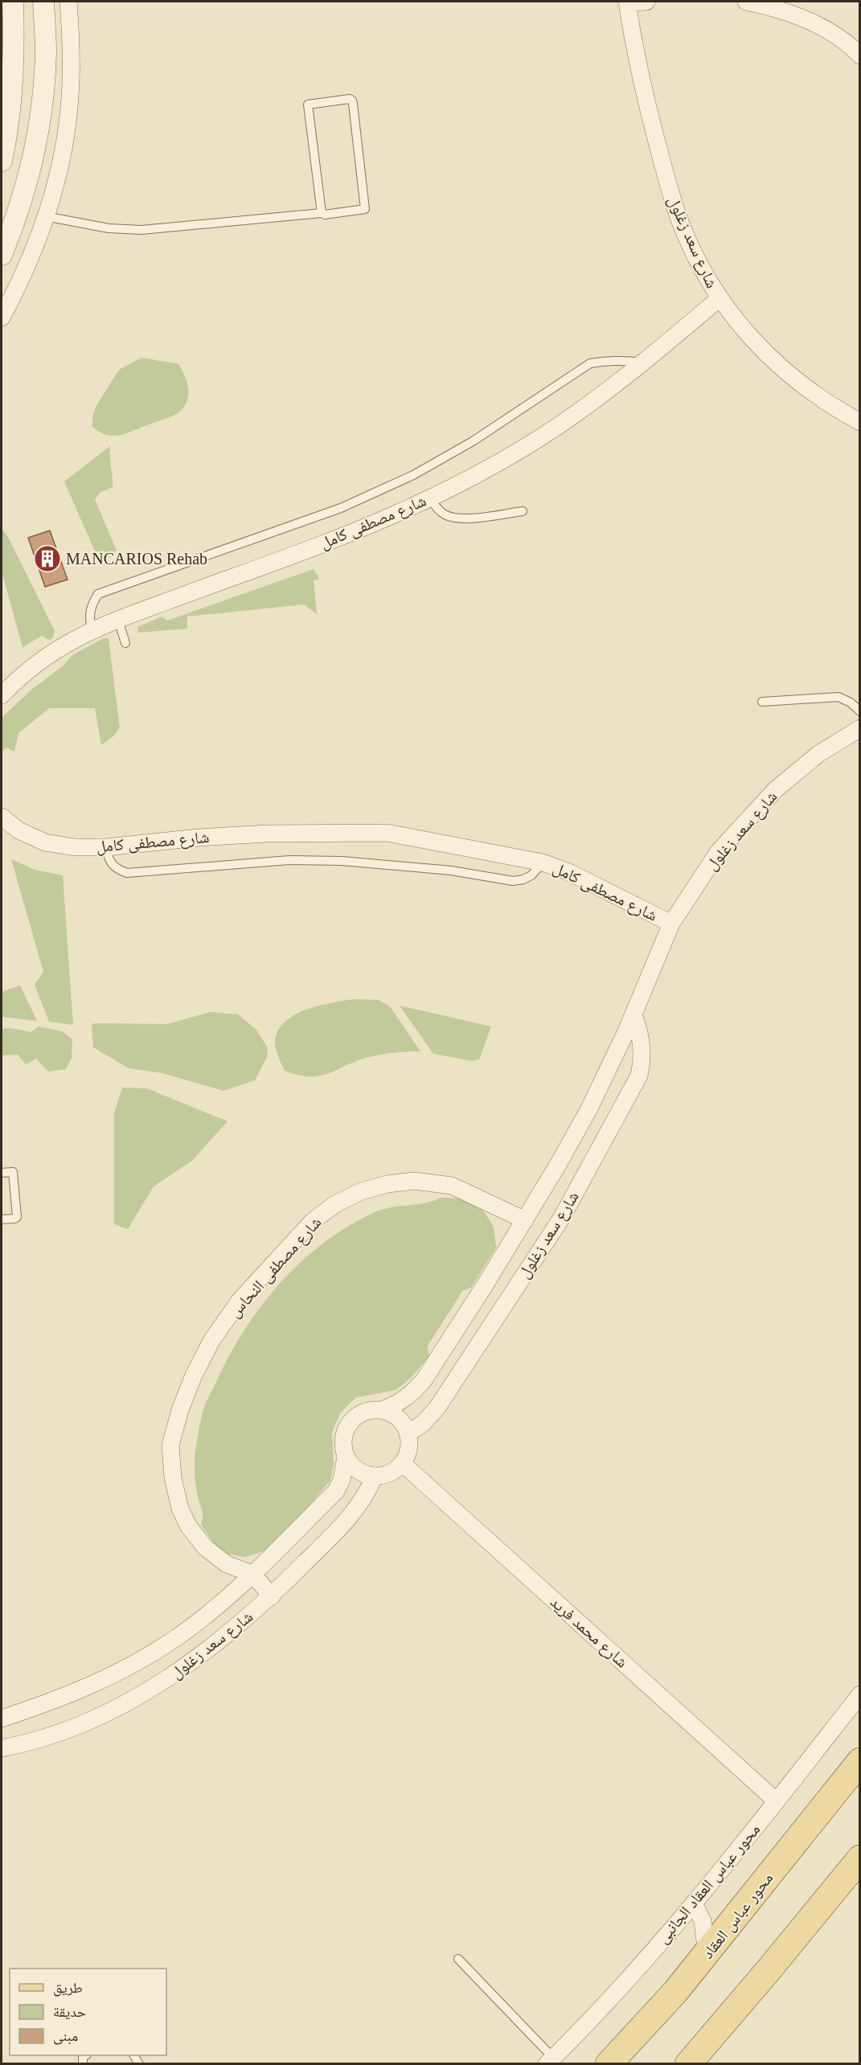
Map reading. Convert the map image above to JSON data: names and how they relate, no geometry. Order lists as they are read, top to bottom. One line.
{"streets":{"main road":["محور عباس العقاد"],"street":["شارع سعد زغلول","شارع مصطفى كامل","شارع مصطفى النحاس","شارع محمد فريد","محور عباس العقاد الجانبى"]},"crossings":[["شارع سعد زغلول","شارع مصطفى كامل"],["شارع سعد زغلول","شارع مصطفى النحاس"],["شارع سعد زغلول","شارع محمد فريد"],["شارع محمد فريد","محور عباس العقاد الجانبى"]],"places":{"building":["MANCARIOS Rehab"]},"legend":["طريق","حديقة","مبنى"]}
